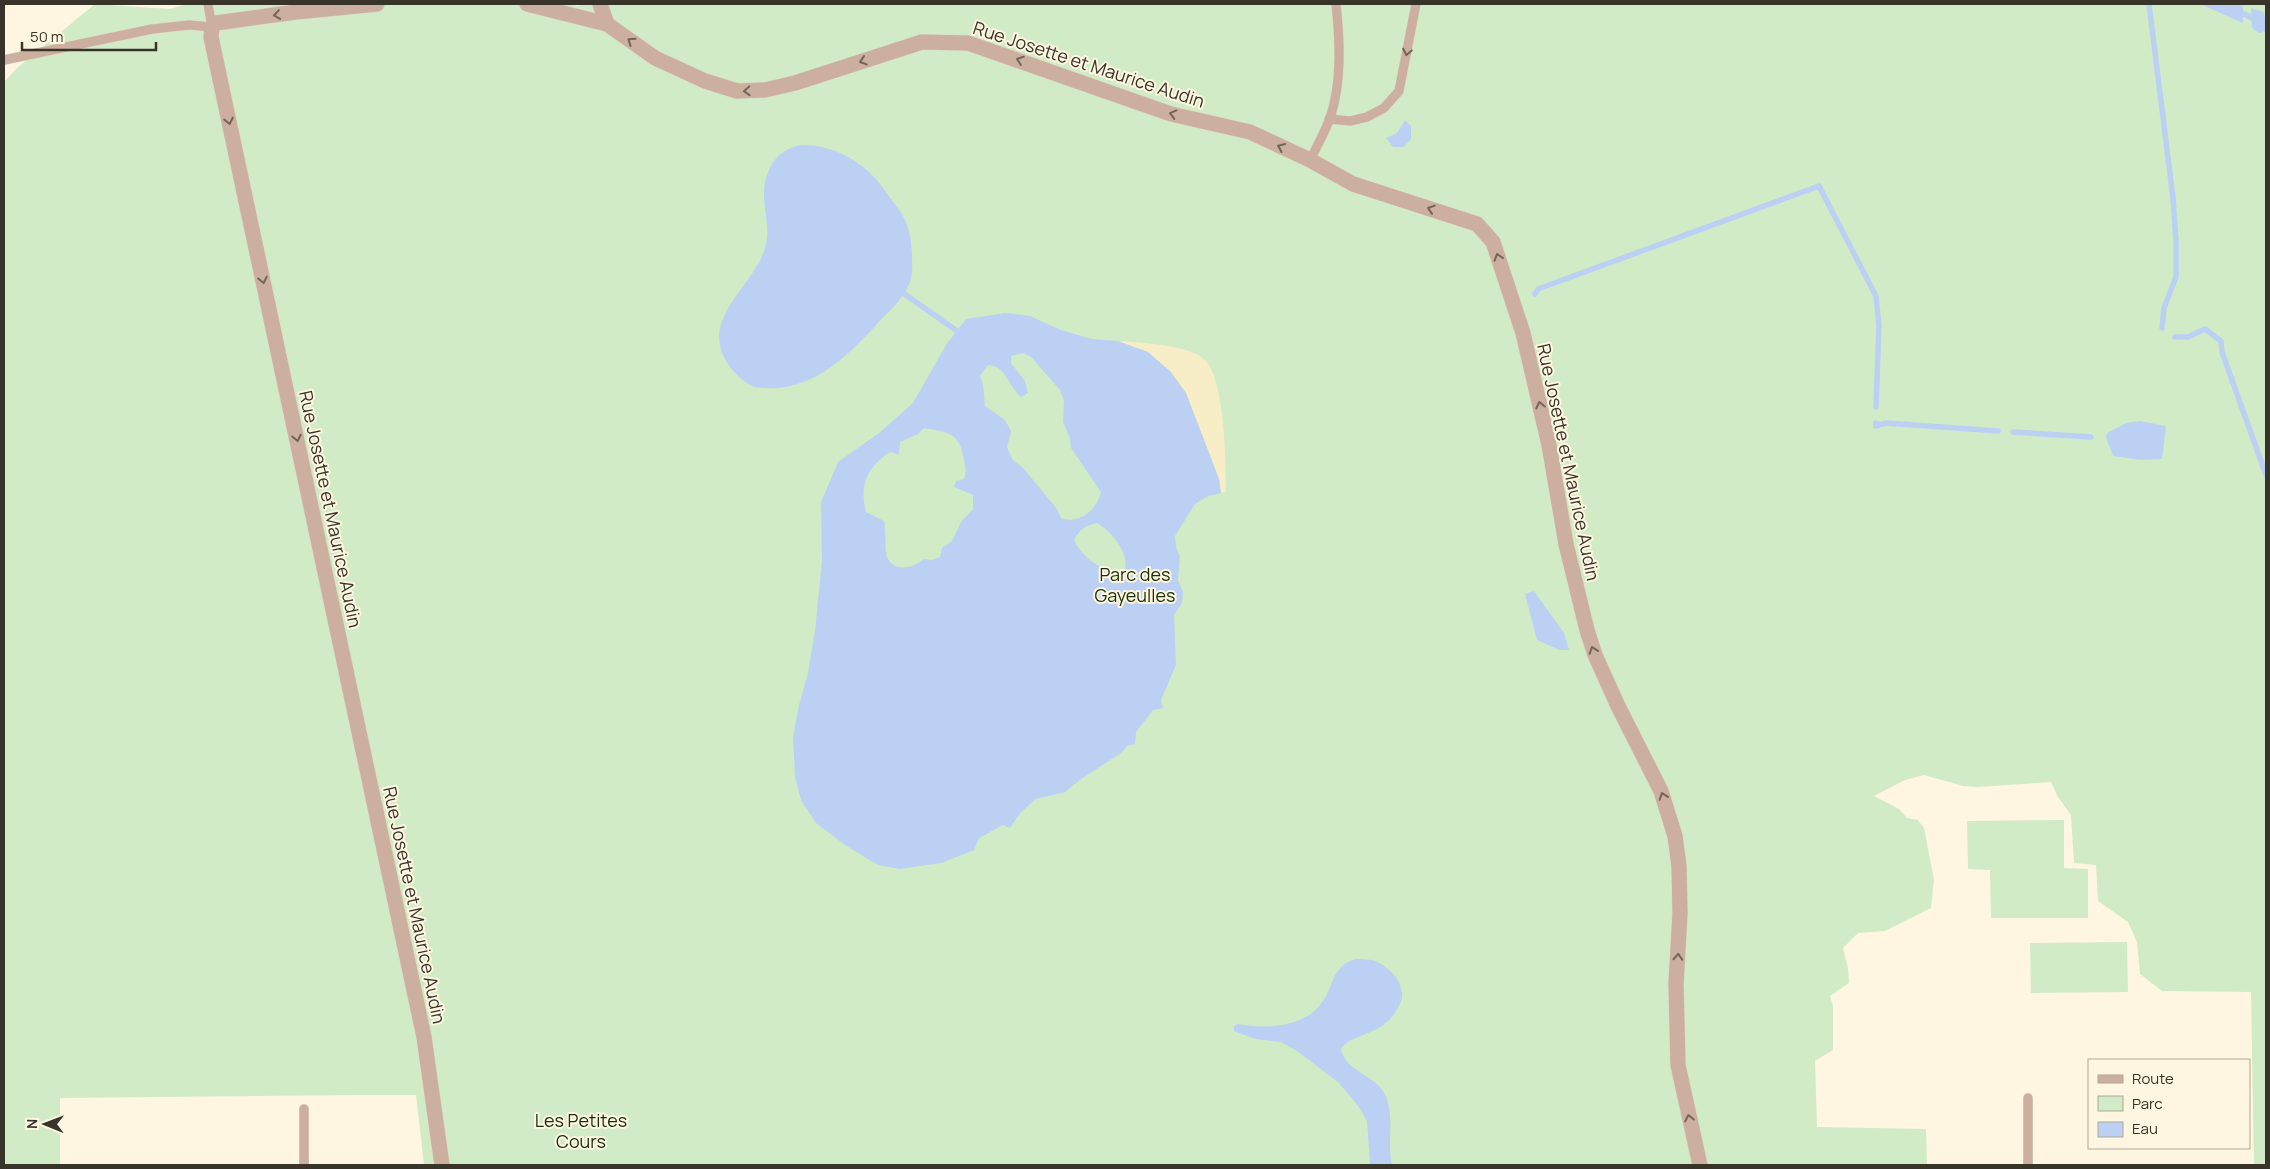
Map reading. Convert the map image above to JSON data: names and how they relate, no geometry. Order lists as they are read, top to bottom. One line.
{"streets":{"street":["Rue Josette et Maurice Audin"]},"parks":["Parc des Gayeulles","Les Petites Cours"],"legend":["Route","Parc","Eau"],"scale_bar":"50 m","north":"left"}
